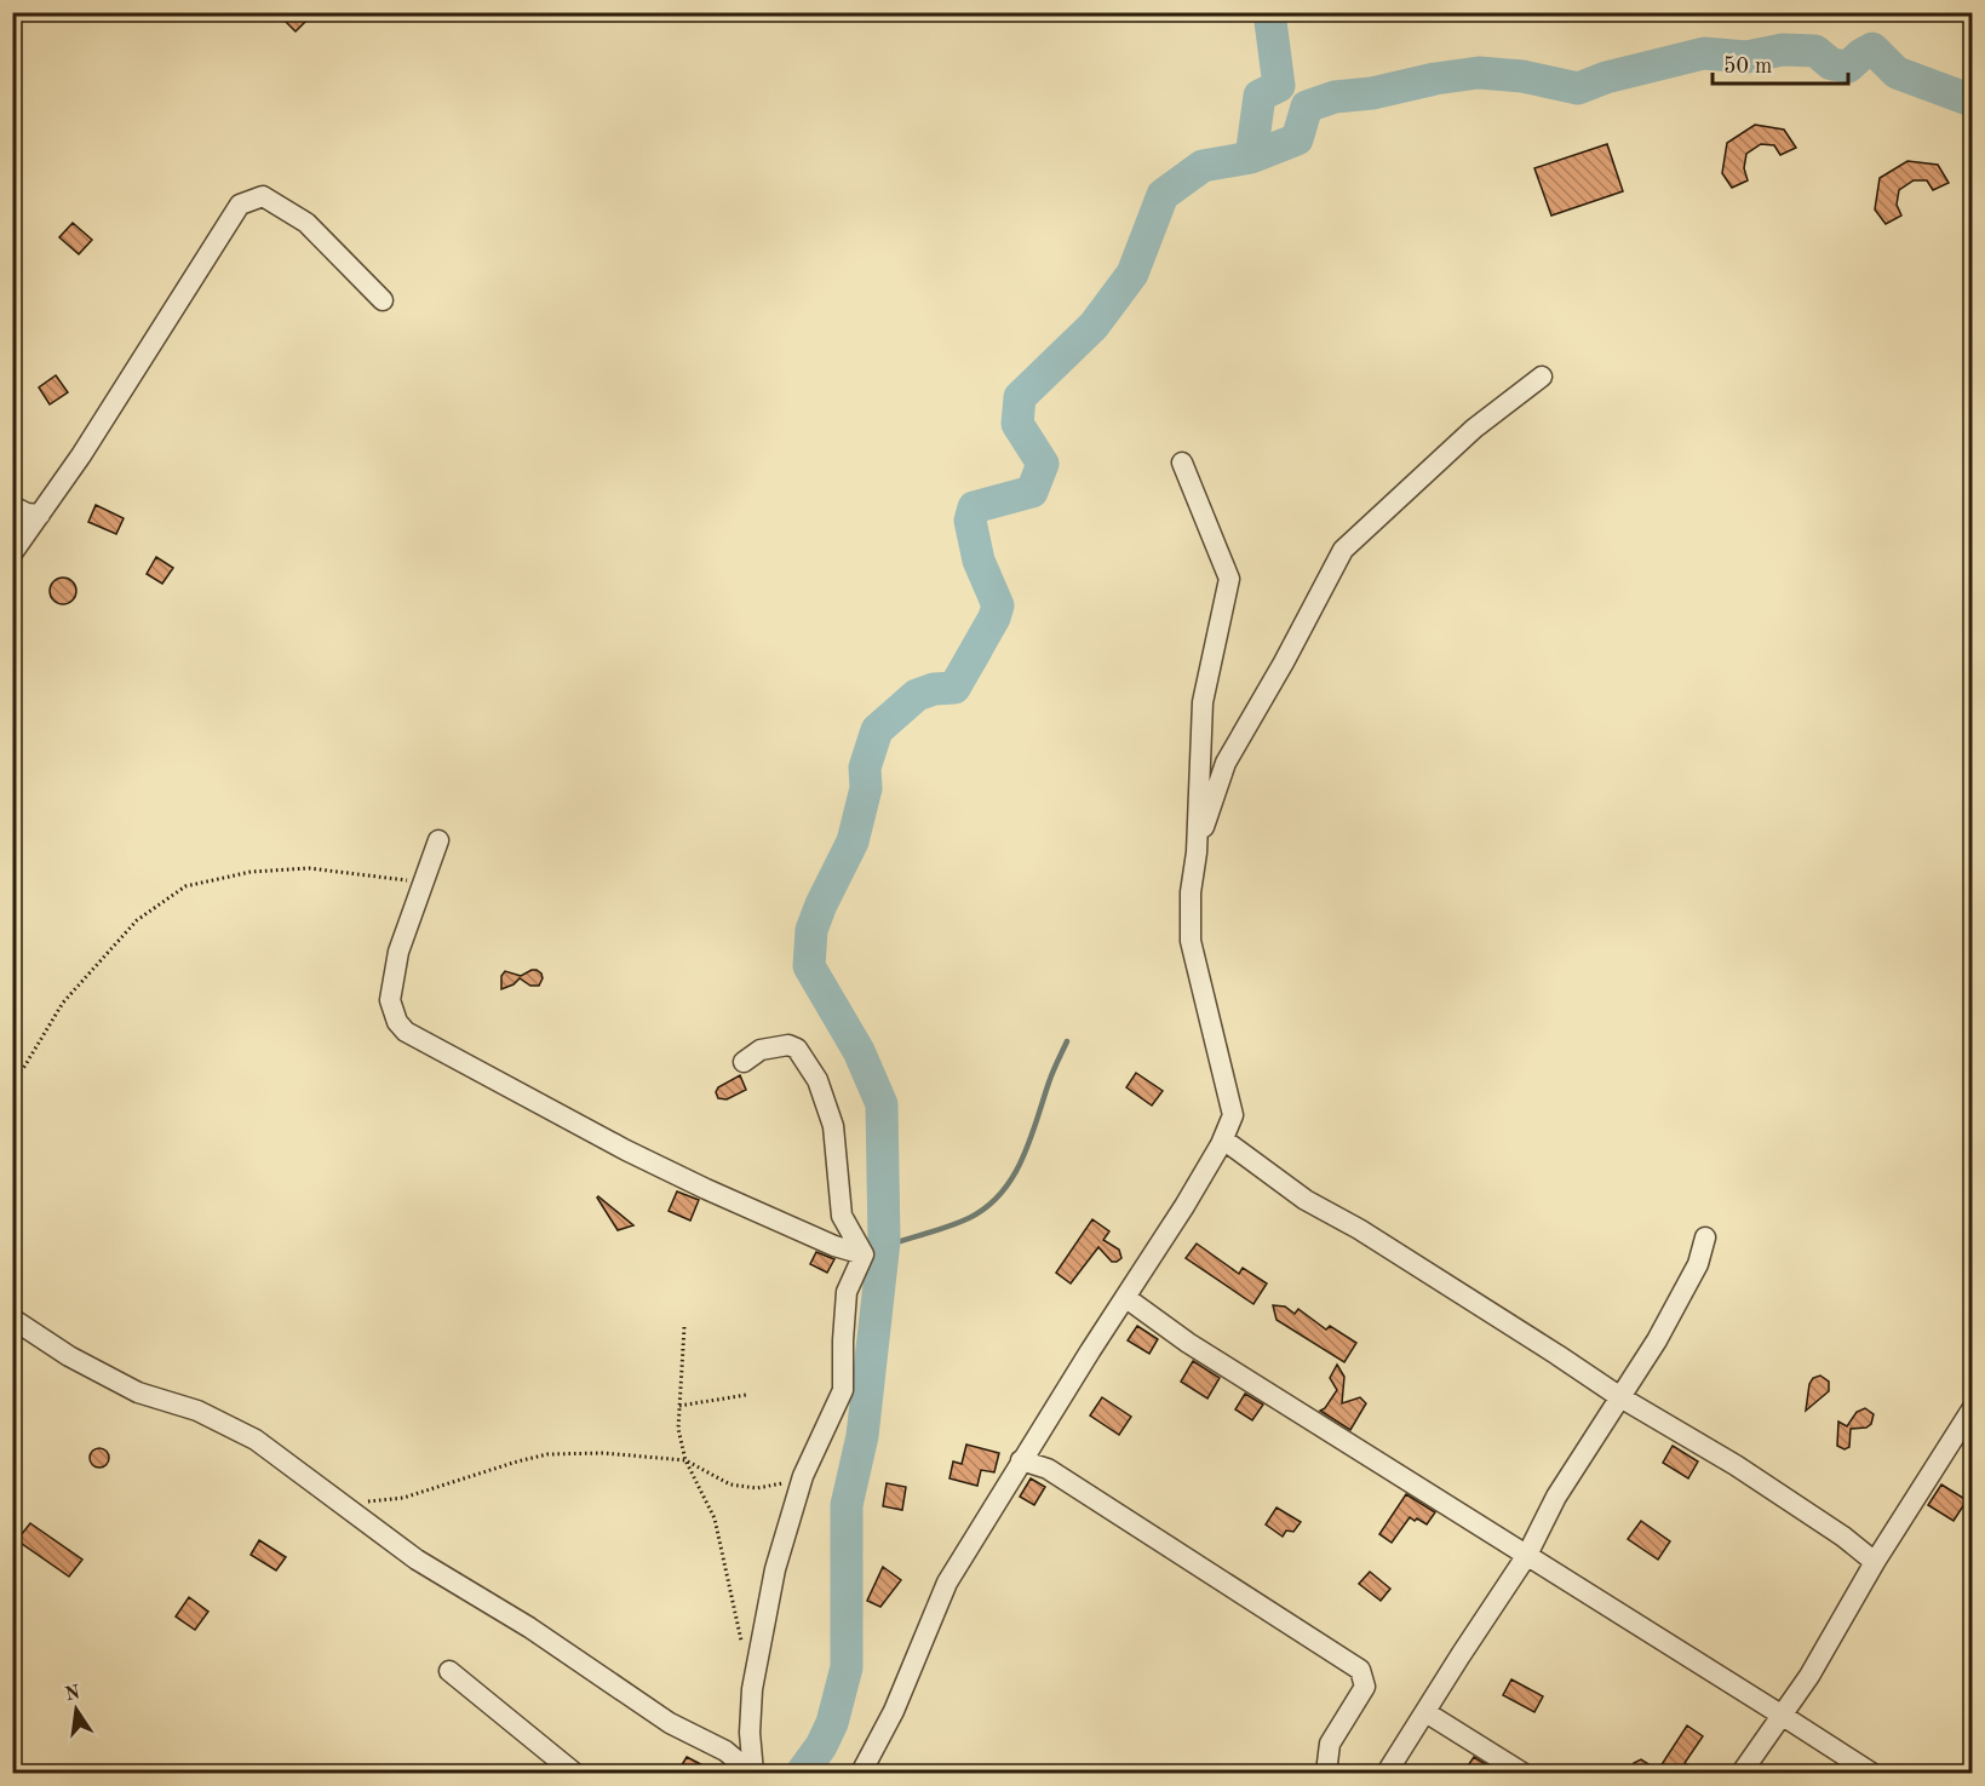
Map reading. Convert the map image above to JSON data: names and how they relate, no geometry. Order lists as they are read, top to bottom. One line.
{"scale_bar":"50 m","north":"top"}
